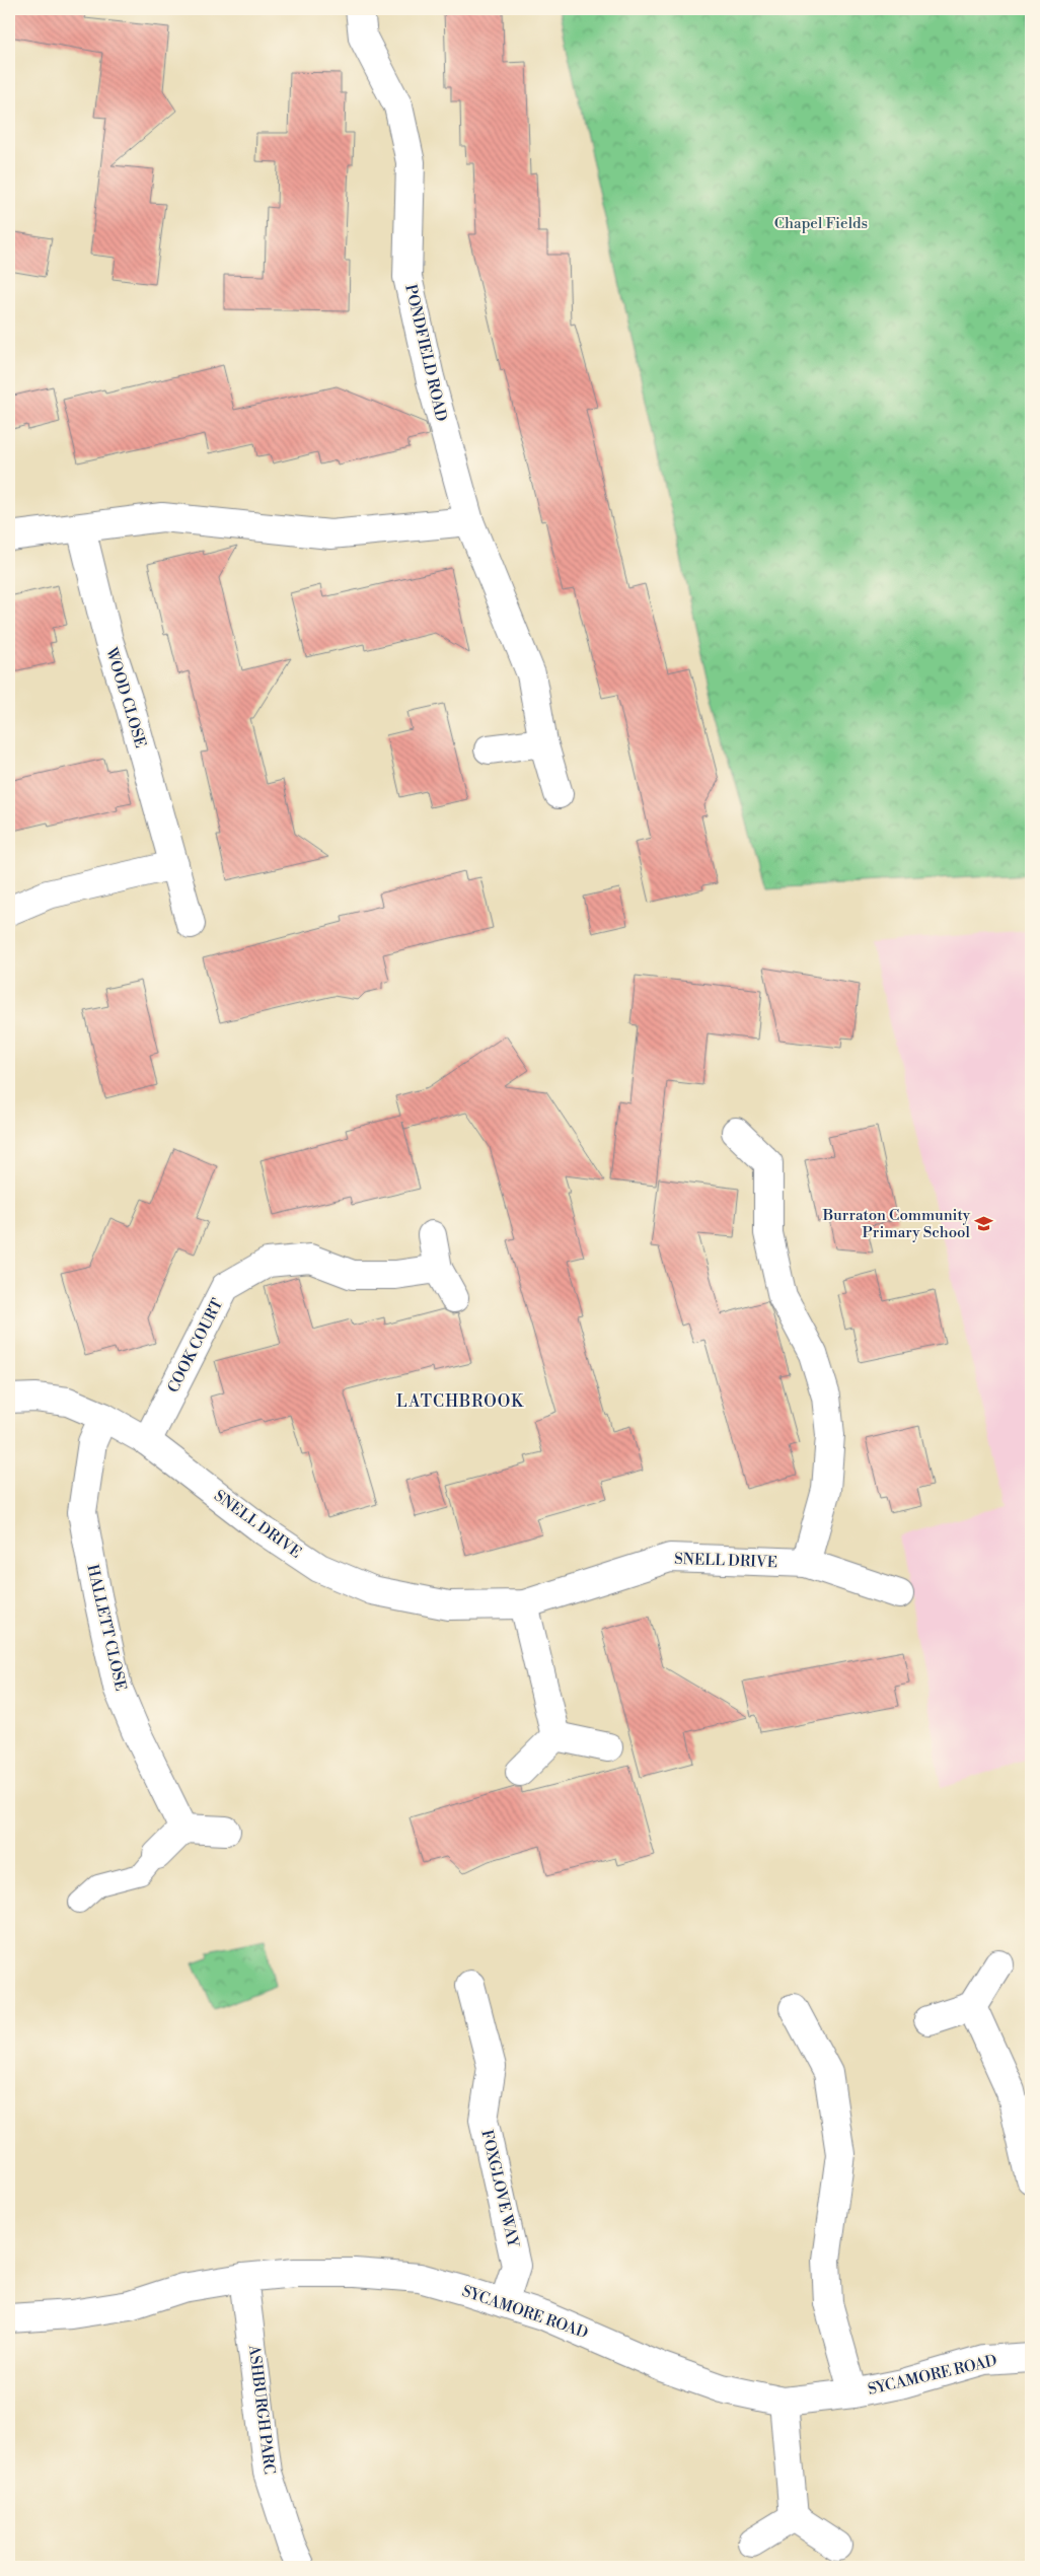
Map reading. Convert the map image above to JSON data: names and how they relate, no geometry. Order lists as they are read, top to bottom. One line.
{"streets":{"street":["PONDFIELD ROAD","WOOD CLOSE","COOK COURT","SNELL DRIVE","HALLETT CLOSE","FOXGLOVE WAY","SYCAMORE ROAD","ASHBURGH PARC"]},"crossings":[["COOK COURT","SNELL DRIVE"],["SNELL DRIVE","HALLETT CLOSE"],["FOXGLOVE WAY","SYCAMORE ROAD"],["SYCAMORE ROAD","ASHBURGH PARC"]],"districts":["LATCHBROOK"],"parks":["Chapel Fields"],"places":{"school or university":["Burraton Community Primary School"]}}
